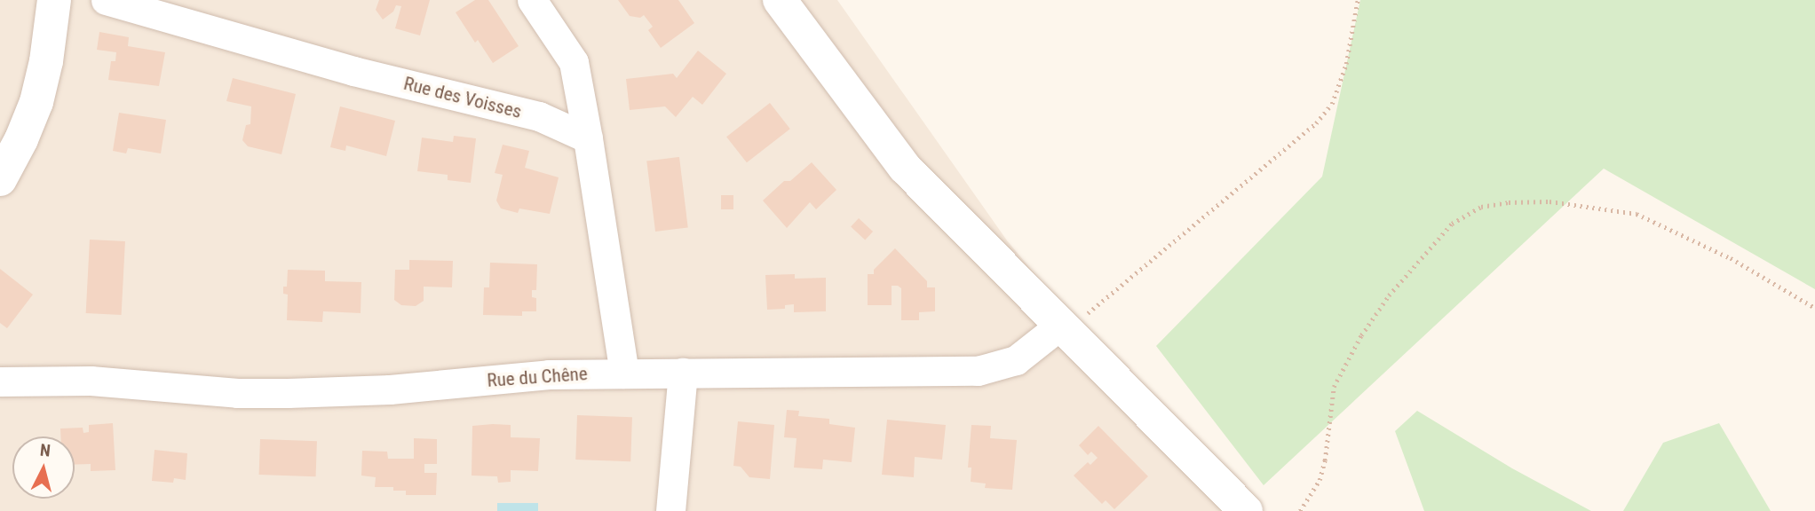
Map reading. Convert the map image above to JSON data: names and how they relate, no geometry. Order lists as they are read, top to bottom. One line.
{"streets":{"street":["Rue des Voisses","Rue du Chêne"]},"north":"top"}
